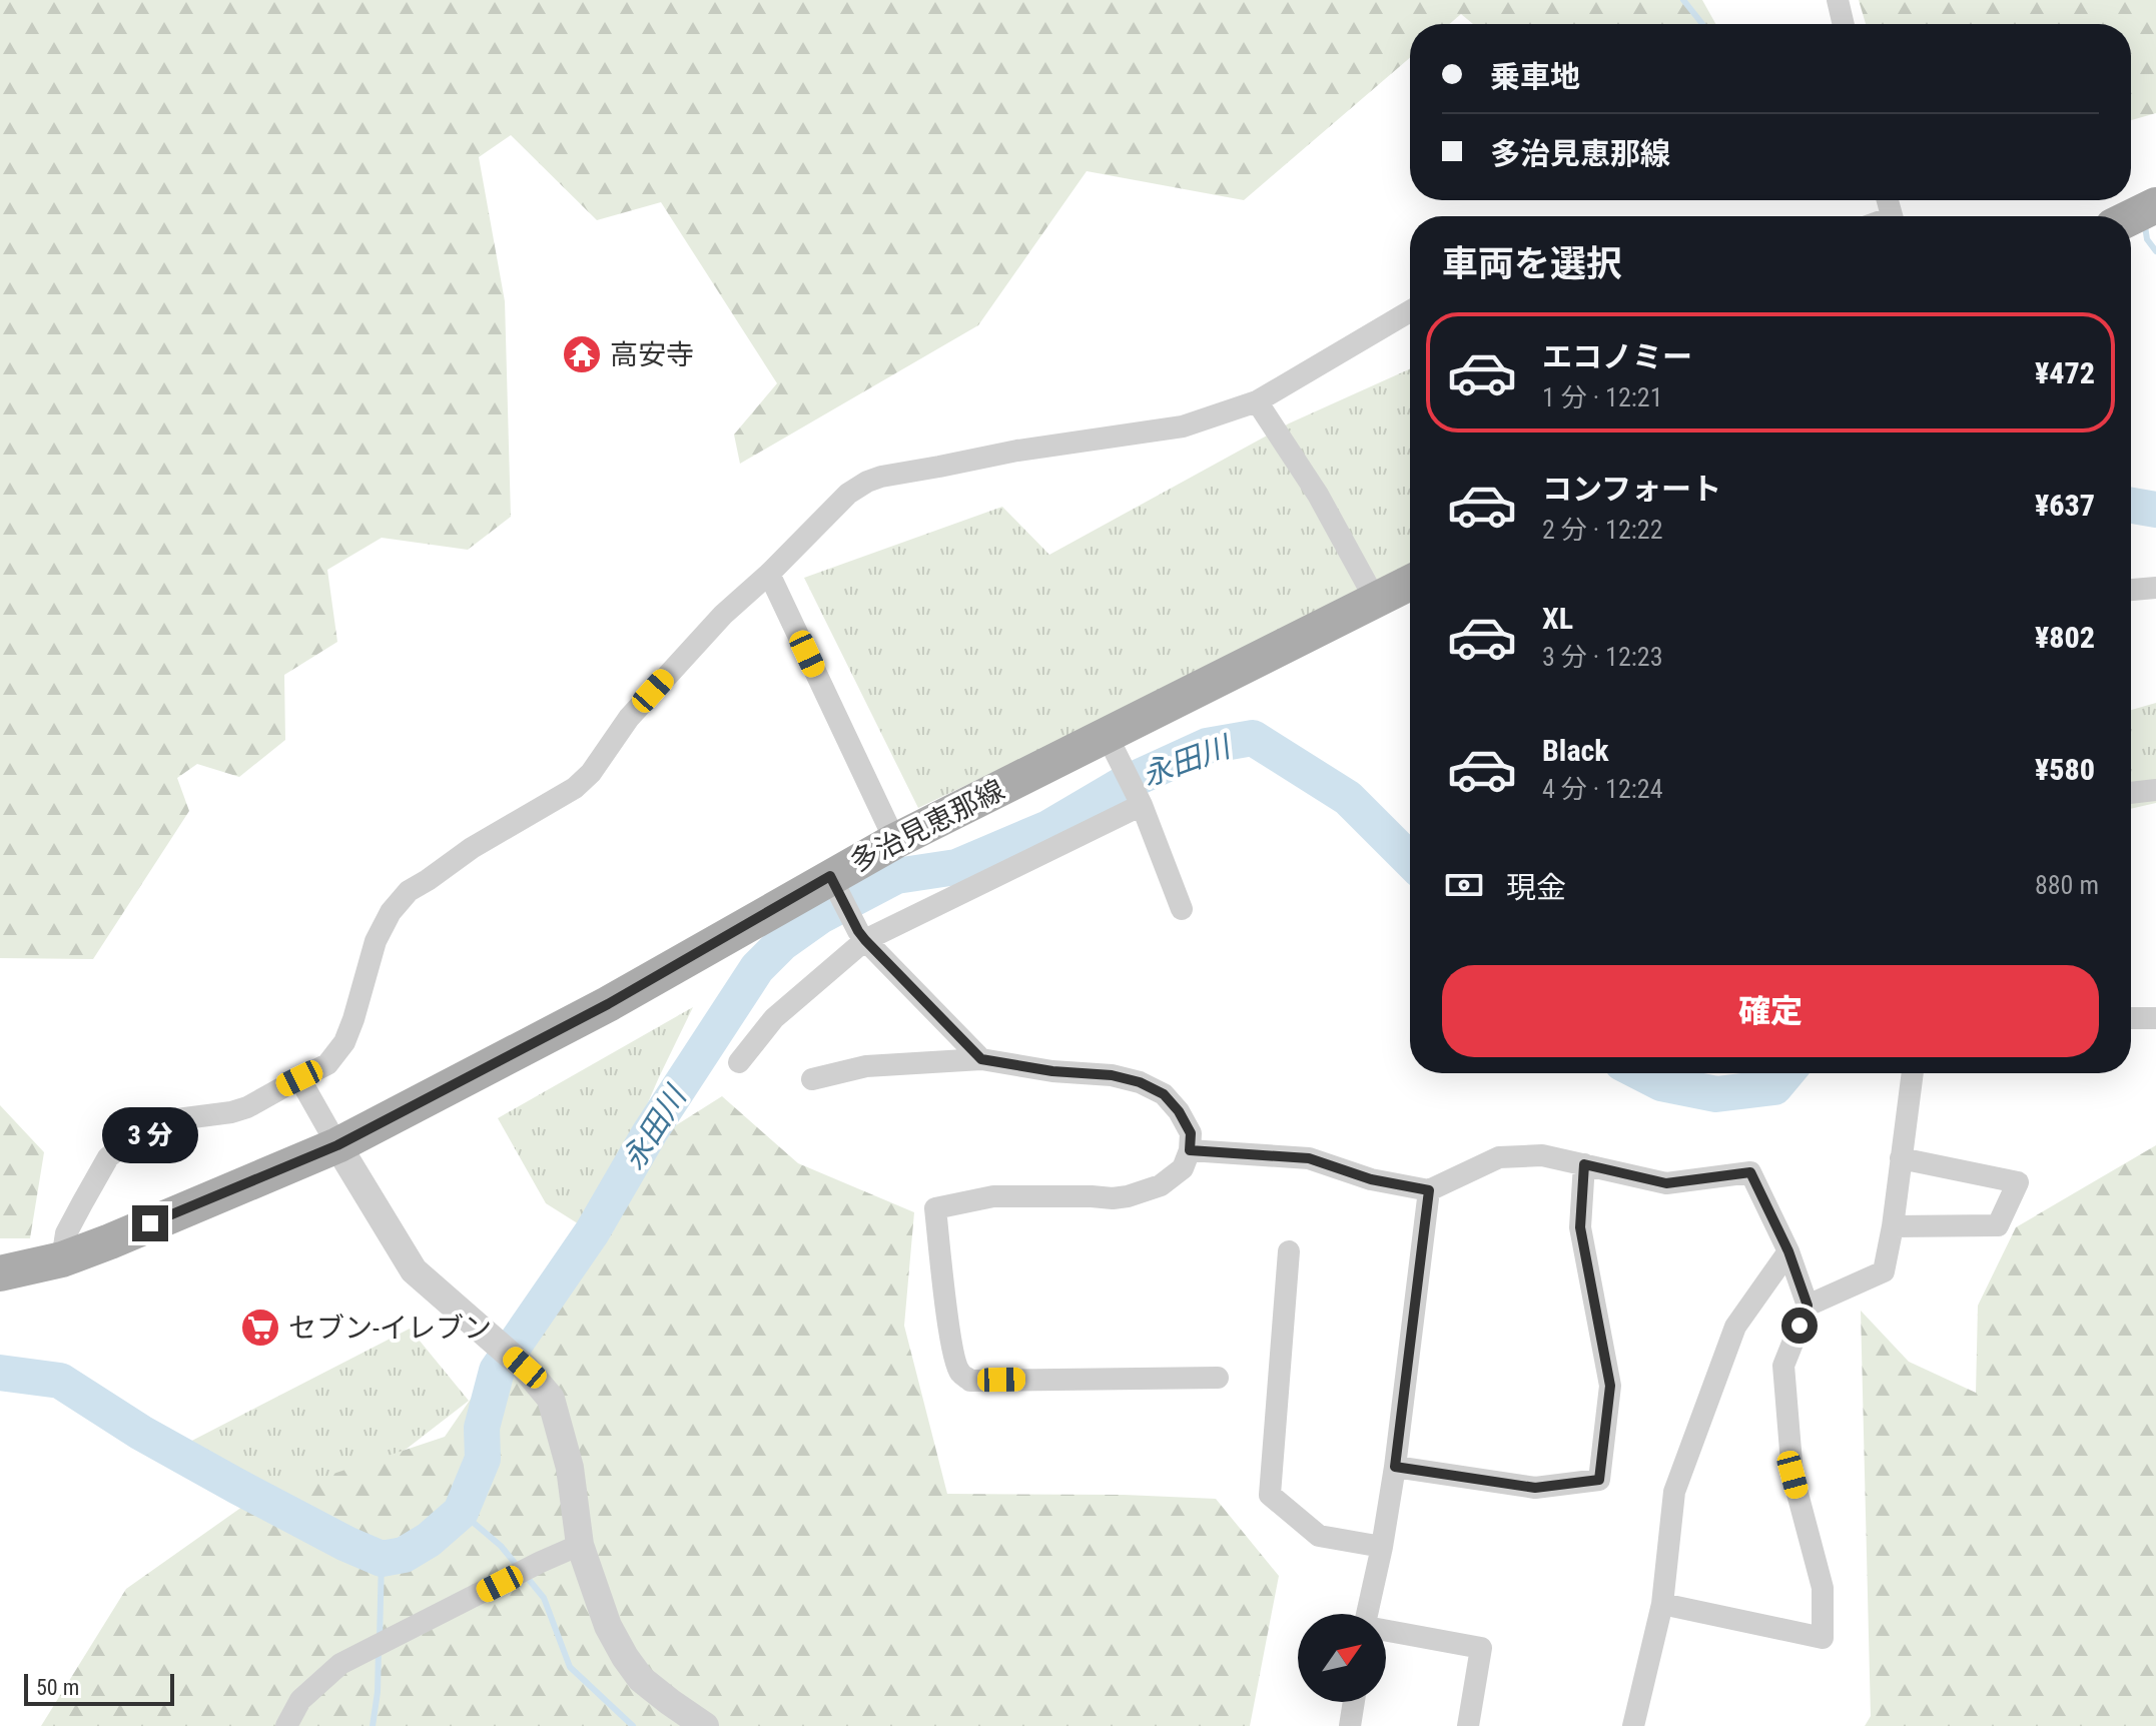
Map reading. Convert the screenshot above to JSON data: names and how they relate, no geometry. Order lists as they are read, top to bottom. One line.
{"streets":{"main road":["多治見恵那線"]},"water":["永田川"],"places":{"temple":["高安寺"],"supermarket":["セブン-イレブン"]},"scale_bar":"50 m","north":"top right","page":{"banner":["乗車地","多治見恵那線"],"heading":"車両を選択","list":[{"name":"エコノミー","note":"1 分 · 12:21","value":"¥472"},{"name":"コンフォート","note":"2 分 · 12:22","value":"¥637"},{"name":"XL","note":"3 分 · 12:23","value":"¥802"},{"name":"Black","note":"4 分 · 12:24","value":"¥580"}],"pay":["現金","880 m"],"buttons":"確定","bubble":"3 分","scale":"50 m"}}
